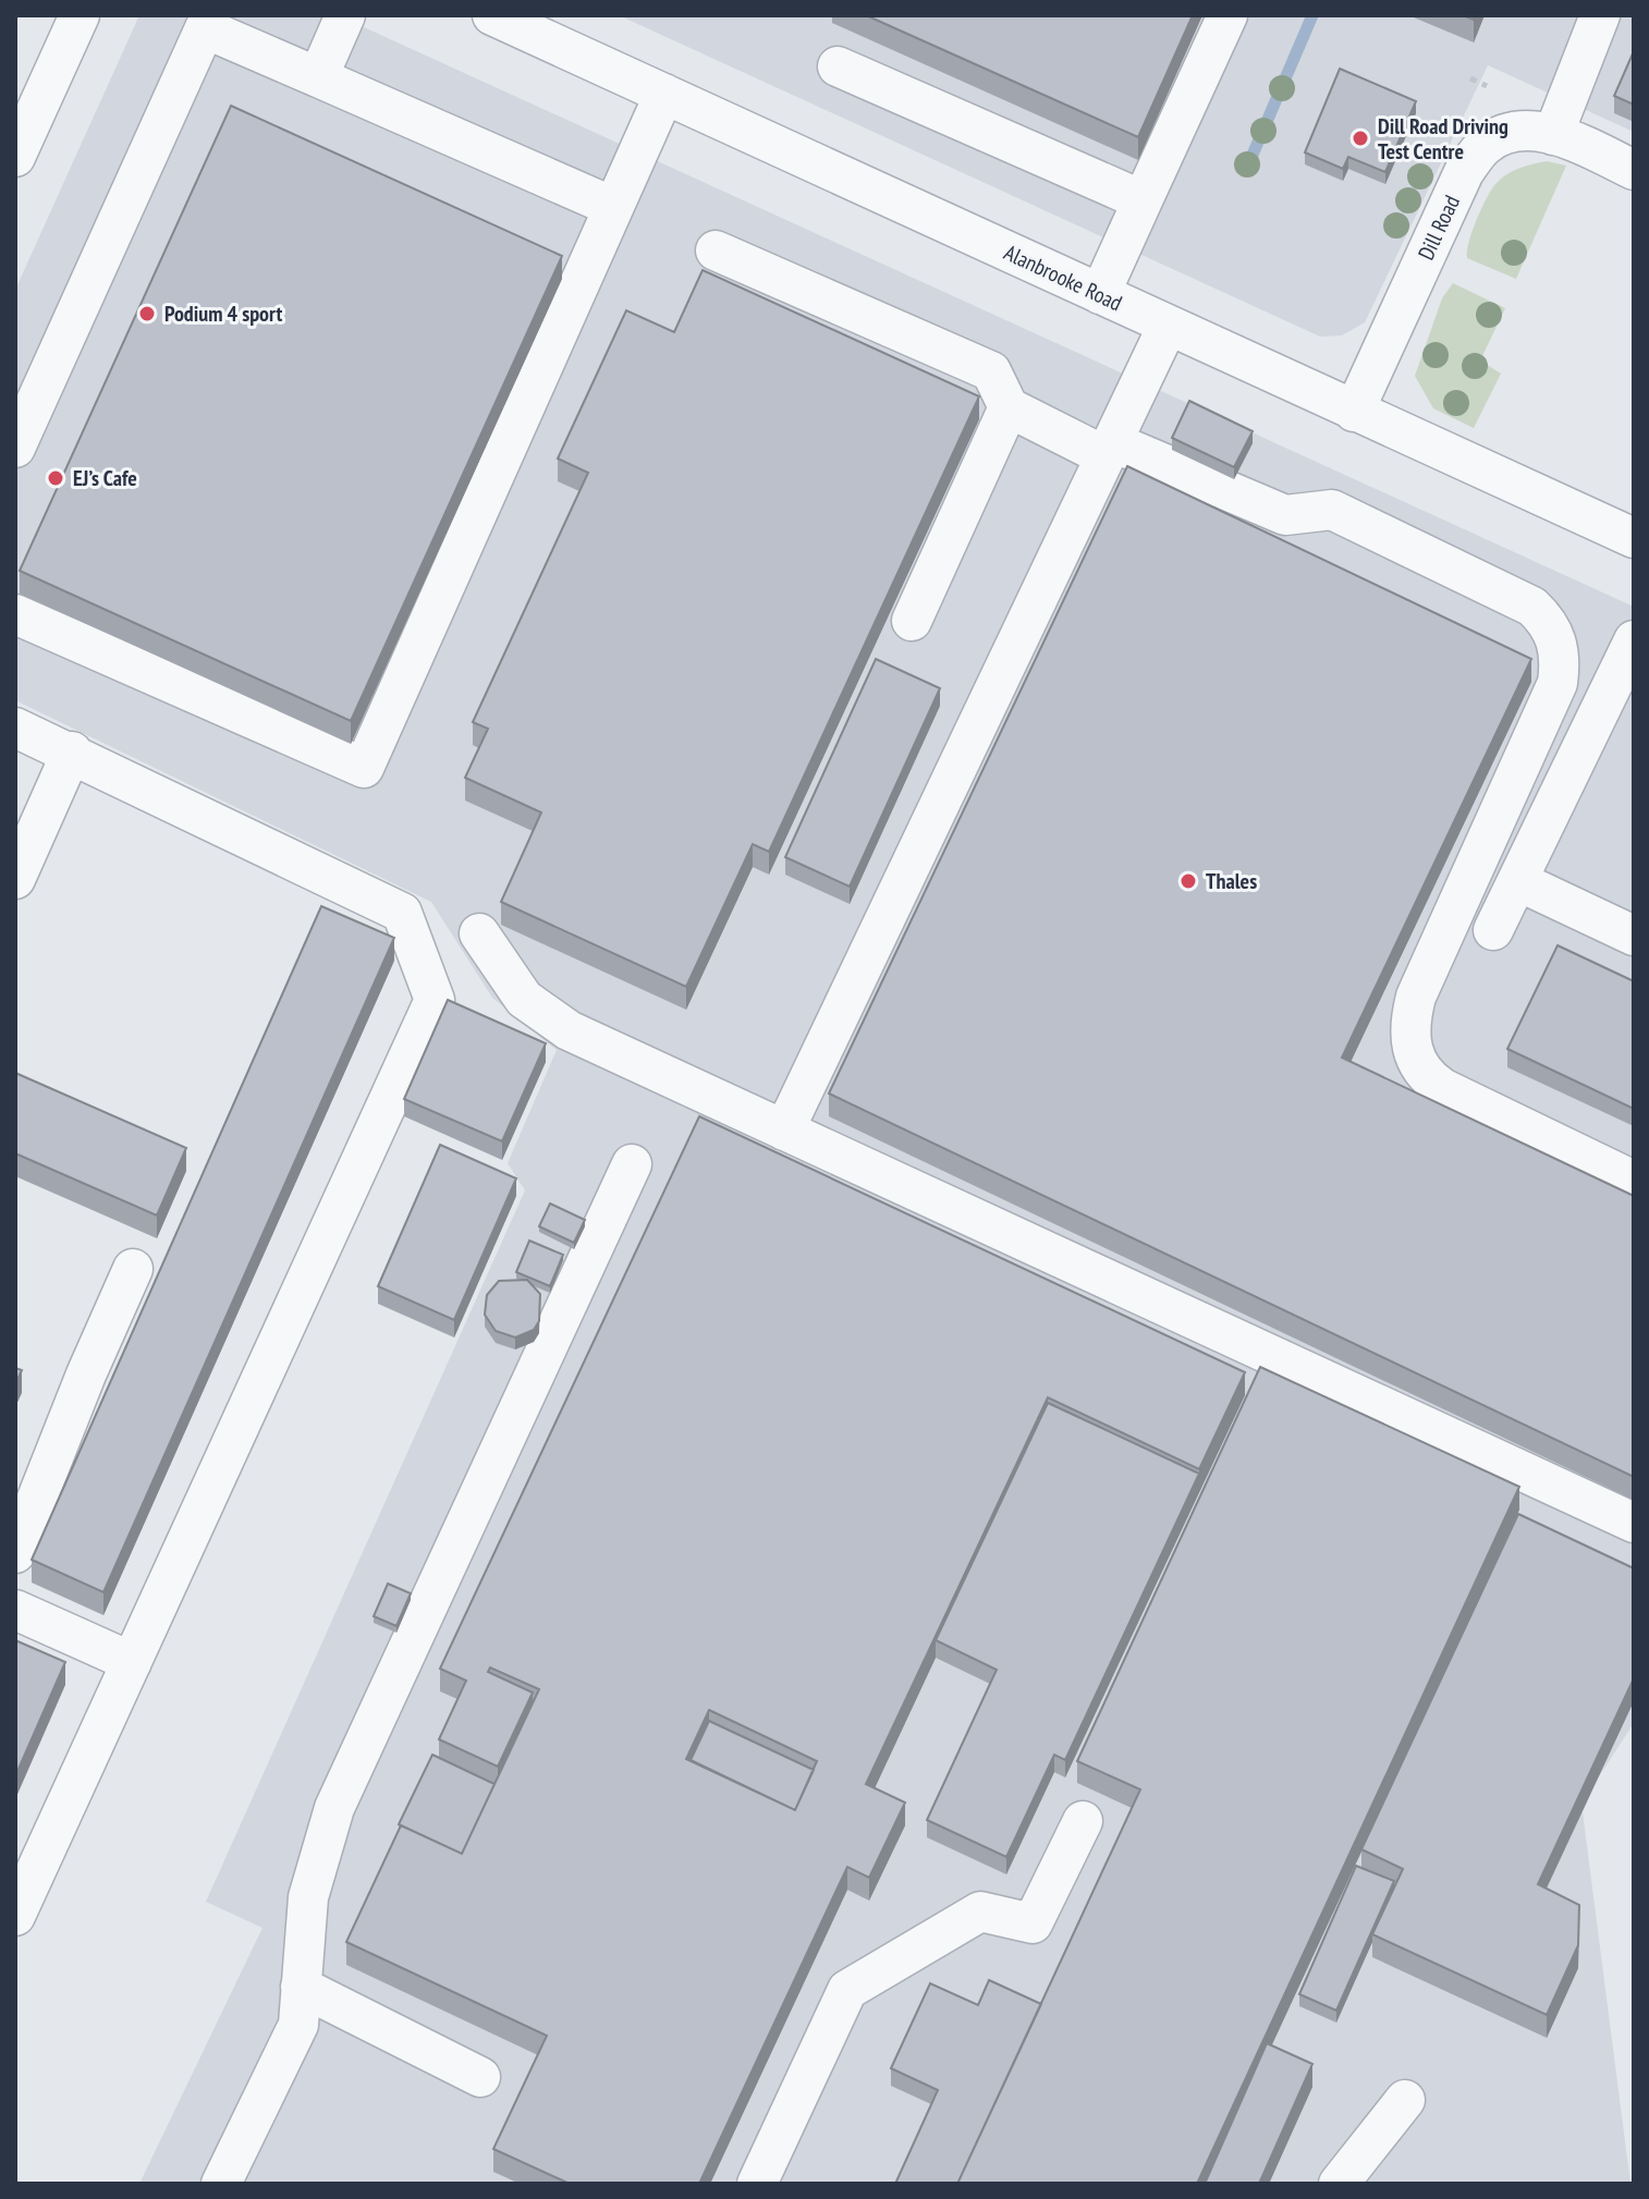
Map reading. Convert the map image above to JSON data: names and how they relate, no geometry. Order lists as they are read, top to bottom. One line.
{"streets":{"street":["Dill Road","Alanbrooke Road"]},"crossings":[["Dill Road","Alanbrooke Road"]],"places":["Dill Road Driving Test Centre","Podium 4 sport","EJ’s Cafe","Thales"]}
